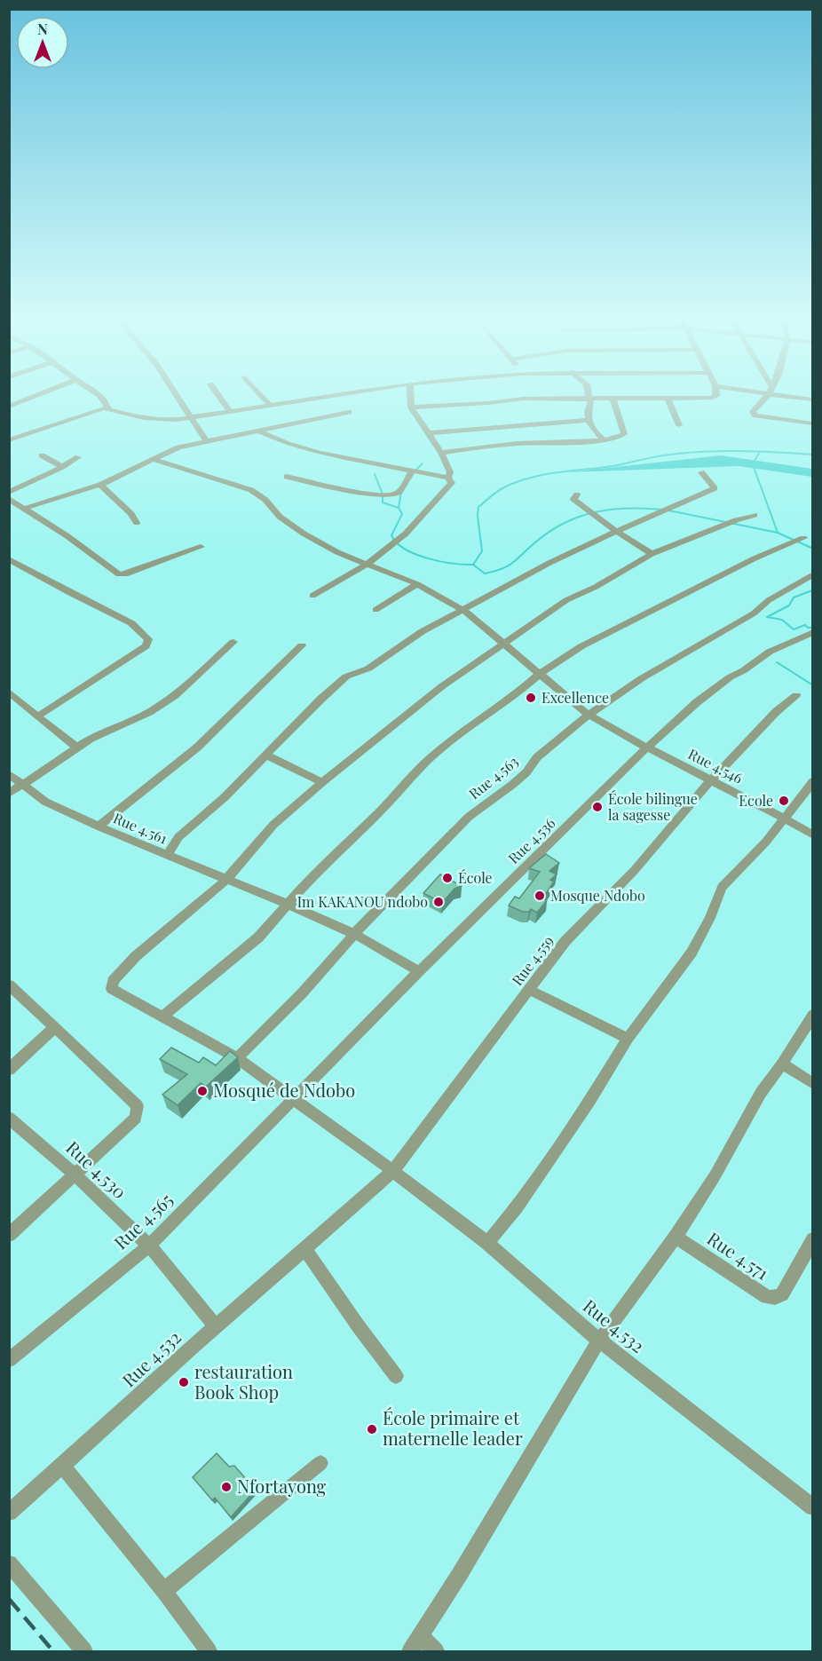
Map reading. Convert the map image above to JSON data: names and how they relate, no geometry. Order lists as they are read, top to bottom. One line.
{"streets":{"street":["Rue 4.546","Rue 4.563","Rue 4.561","Rue 4.536","Rue 4.559","Rue 4.530","Rue 4.565","Rue 4.571","Rue 4.532"]},"crossings":[["Rue 4.546","Rue 4.563"],["Rue 4.546","Rue 4.536"],["Rue 4.546","Rue 4.559"],["Rue 4.563","Rue 4.561"],["Rue 4.563","Rue 4.532"],["Rue 4.561","Rue 4.536"],["Rue 4.561","Rue 4.532"],["Rue 4.536","Rue 4.565"],["Rue 4.536","Rue 4.532"],["Rue 4.559","Rue 4.532"],["Rue 4.530","Rue 4.565"],["Rue 4.530","Rue 4.532"],["Rue 4.565","Rue 4.532"]],"places":["Excellence","Ecole","École bilingue la sagesse","École","Mosque Ndobo","Im KAKANOU ndobo","Mosqué de Ndobo","restauration Book Shop","École primaire et maternelle leader","Nfortayong"],"north":"top"}
